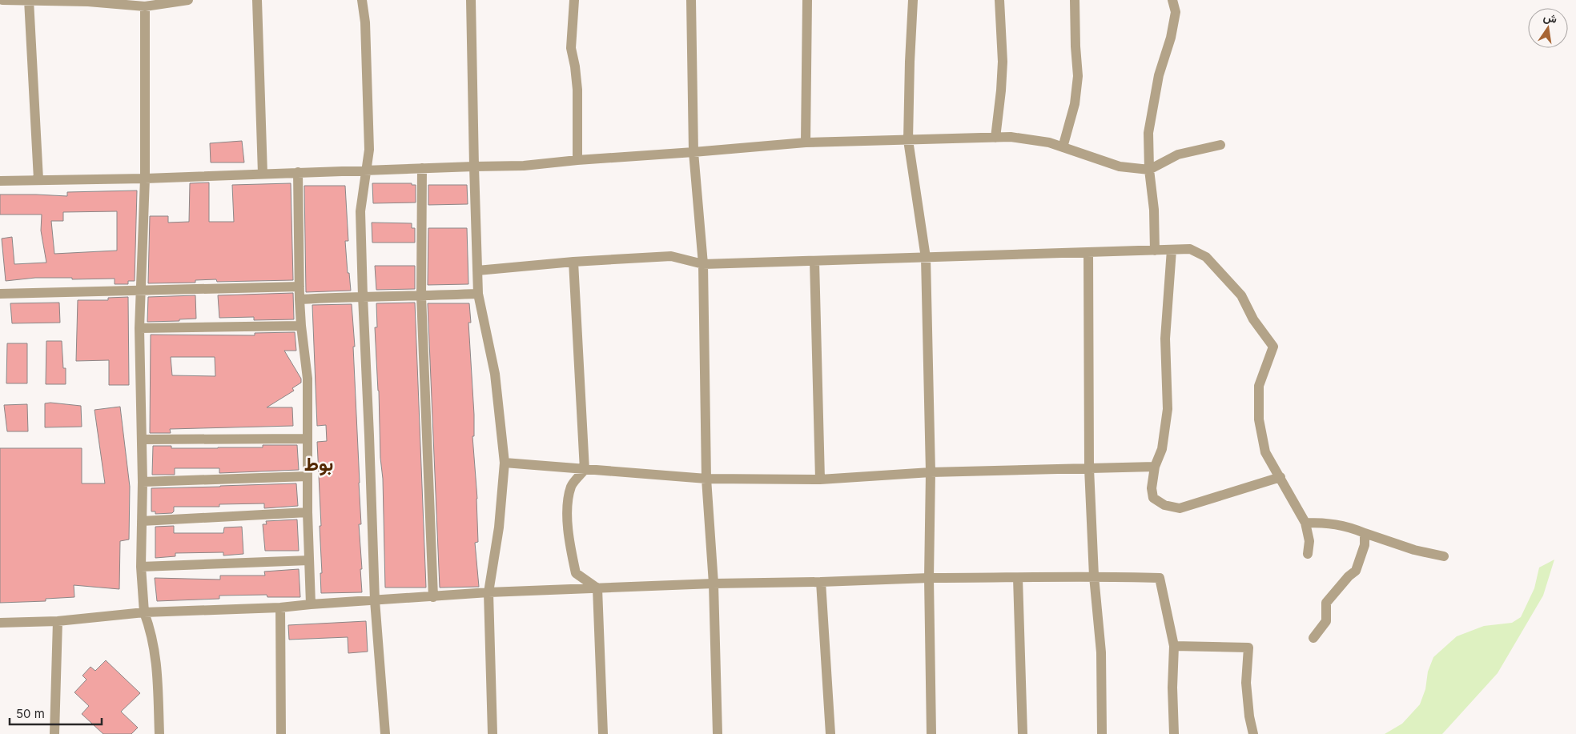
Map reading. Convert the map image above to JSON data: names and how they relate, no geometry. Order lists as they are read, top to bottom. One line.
{"districts":["بوط"],"scale_bar":"50 m","north":"top"}
